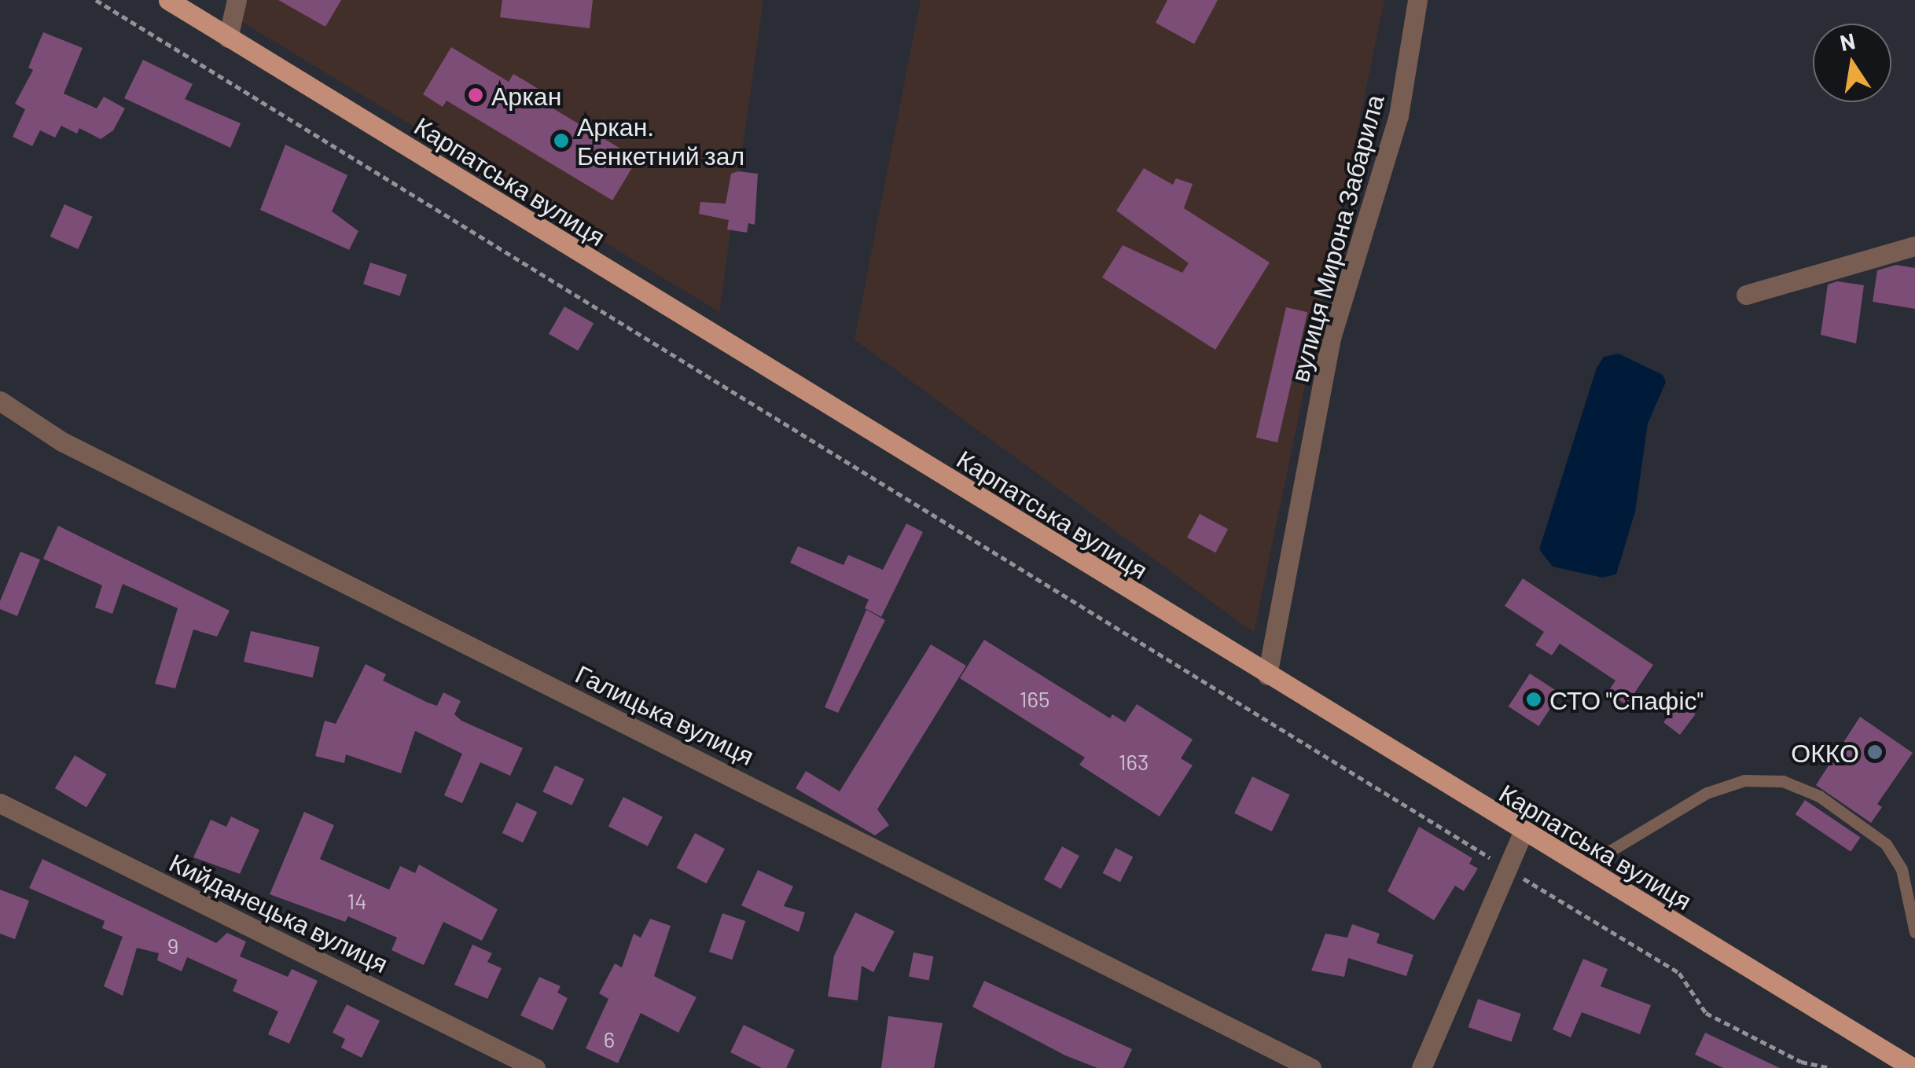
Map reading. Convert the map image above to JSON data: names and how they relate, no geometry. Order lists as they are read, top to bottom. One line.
{"streets":{"main road":["Карпатська вулиця"],"street":["вулиця Мирона Забарила","Галицька вулиця","Кийданецька вулиця"]},"crossings":[["Карпатська вулиця","вулиця Мирона Забарила"]],"places":["Аркан","Аркан. Бенкетний зал","СТО \"Спафіс\"","ОККО"],"house_numbers":["165","163","14","9","6"],"north":"top"}
